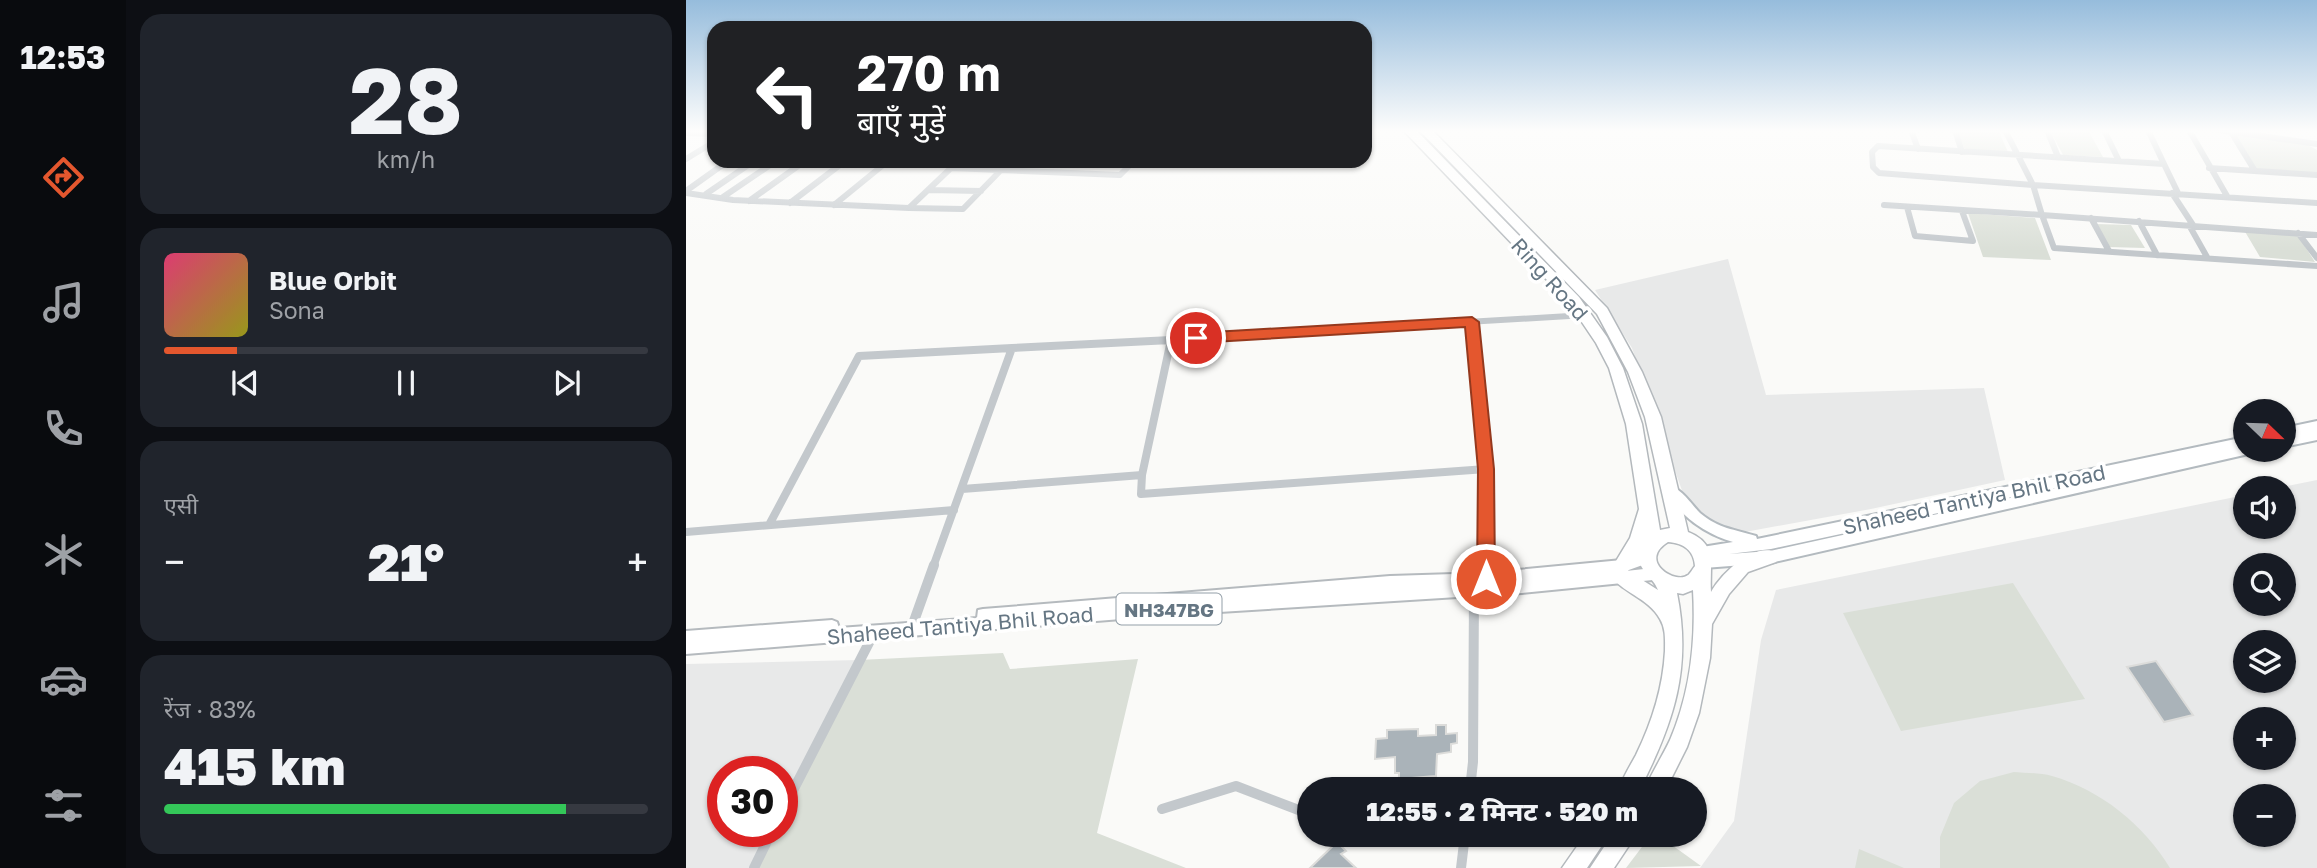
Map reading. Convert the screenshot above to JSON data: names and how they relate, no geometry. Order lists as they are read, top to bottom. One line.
{"streets":{"highway":["Ring Road"],"main road":["Shaheed Tantiya Bhil Road","NH347BG"]},"crossings":[["Ring Road","Shaheed Tantiya Bhil Road"]],"north":"bottom right","page":{"tabs":"12:53","tile":[["28","km/h"],"एसी",["रेंज · 83%","415 km"]],"turn":["270 m","बाएँ मुड़ें"],"song":["Blue Orbit","Sona"],"map_buttons":["+","−"],"heat":["−","21°","+"],"limit":"30","trip":"12:55 · 2 मिनट · 520 m"}}
